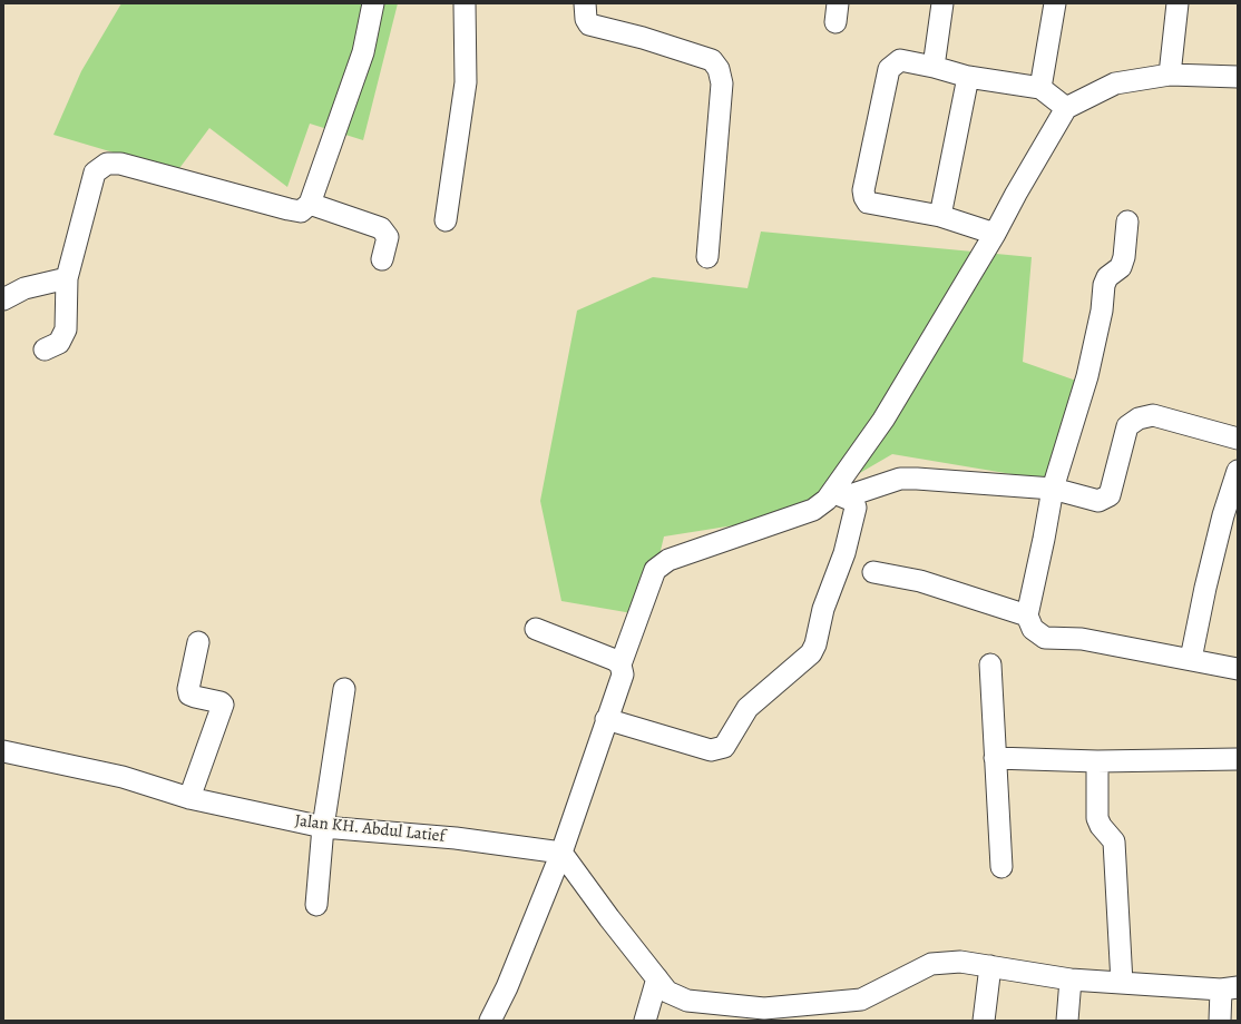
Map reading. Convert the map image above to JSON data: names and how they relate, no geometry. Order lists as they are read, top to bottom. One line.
{"streets":{"street":["Jalan KH. Abdul Latief"]}}
